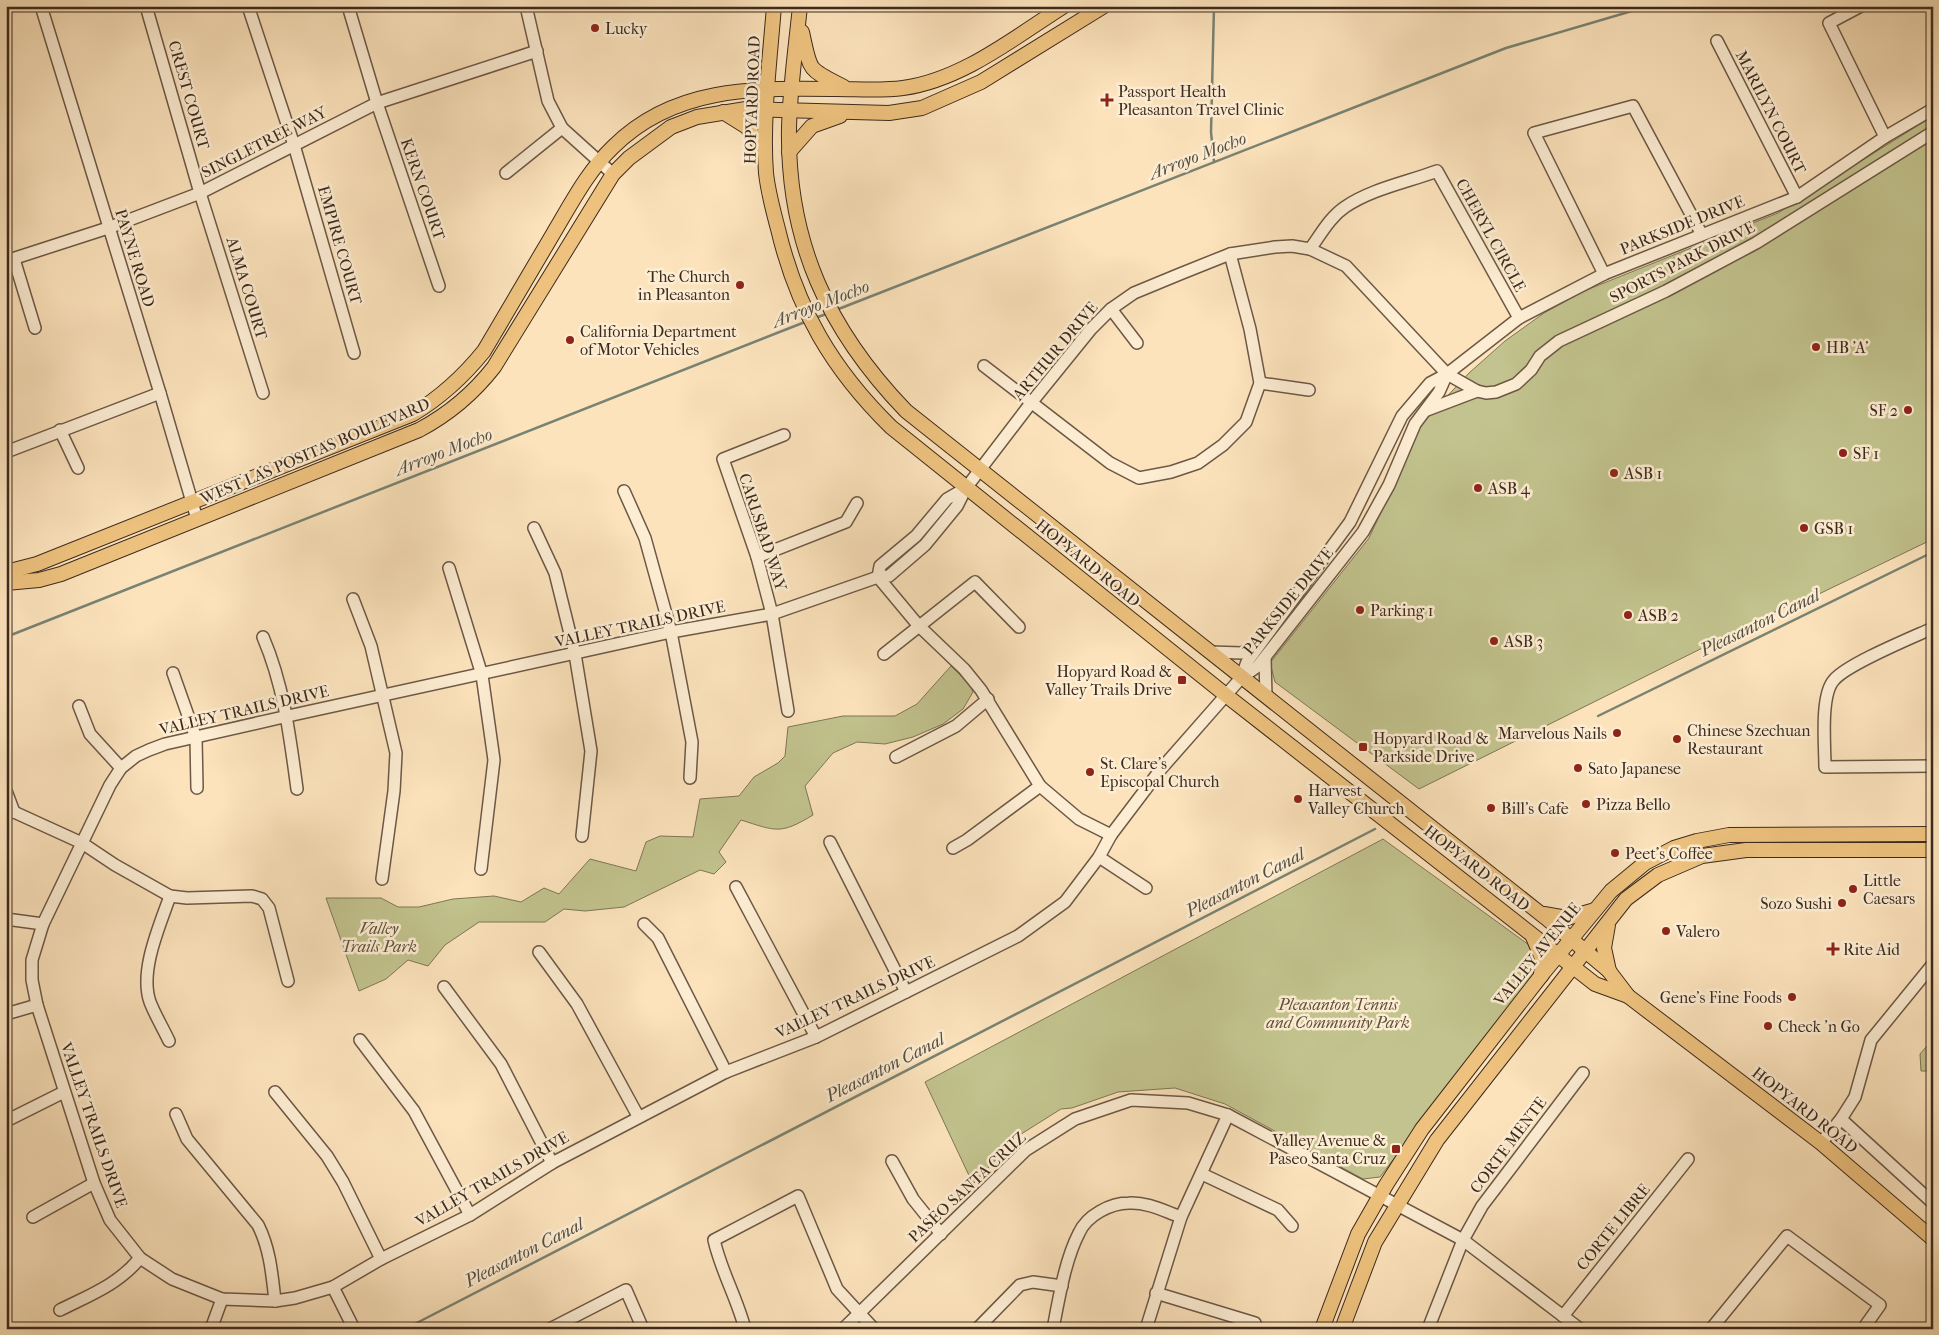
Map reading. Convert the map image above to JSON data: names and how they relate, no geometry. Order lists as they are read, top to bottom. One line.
{"streets":{"main road":["HOPYARD ROAD","WEST LAS POSITAS BOULEVARD","VALLEY AVENUE"],"street":["CREST COURT","MARILYN COURT","SINGLETREE WAY","KERN COURT","PARKSIDE DRIVE","CHERYL CIRCLE","EMPIRE COURT","PAYNE ROAD","SPORTS PARK DRIVE","ALMA COURT","ARTHUR DRIVE","CARLSBAD WAY","VALLEY TRAILS DRIVE","CORTE MENTE","PASEO SANTA CRUZ","CORTE LIBRE"]},"crossings":[["CREST COURT","SINGLETREE WAY"],["CREST COURT","ALMA COURT"],["HOPYARD ROAD","PARKSIDE DRIVE"],["HOPYARD ROAD","ARTHUR DRIVE"],["HOPYARD ROAD","WEST LAS POSITAS BOULEVARD"],["HOPYARD ROAD","VALLEY TRAILS DRIVE"],["HOPYARD ROAD","VALLEY AVENUE"],["MARILYN COURT","PARKSIDE DRIVE"],["SINGLETREE WAY","KERN COURT"],["SINGLETREE WAY","EMPIRE COURT"],["SINGLETREE WAY","PAYNE ROAD"],["SINGLETREE WAY","ALMA COURT"],["PARKSIDE DRIVE","CHERYL CIRCLE"],["PARKSIDE DRIVE","ARTHUR DRIVE"],["PARKSIDE DRIVE","VALLEY TRAILS DRIVE"],["CHERYL CIRCLE","ARTHUR DRIVE"],["PAYNE ROAD","WEST LAS POSITAS BOULEVARD"],["CARLSBAD WAY","VALLEY TRAILS DRIVE"],["VALLEY AVENUE","PASEO SANTA CRUZ"],["CORTE MENTE","PASEO SANTA CRUZ"],["PASEO SANTA CRUZ","CORTE LIBRE"]],"water":["Arroyo Mocho","Pleasanton Canal"],"parks":["Valley Trails Park","Pleasanton Tennis and Community Park"],"places":{"other":["Lucky","The Church in Pleasanton","California Department of Motor Vehicles","HB 'A'","SF 2","SF 1","ASB 1","ASB 4","GSB 1","Parking 1","ASB 2","ASB 3","Marvelous Nails","Chinese Szechuan Restaurant","Sato Japanese","St. Clare's Episcopal Church","Harvest Valley Church","Pizza Bello","Bill's Cafe","Peet's Coffee","Little Caesars","Sozo Sushi","Valero","Gene's Fine Foods","Check 'n Go"],"health":["Passport Health Pleasanton Travel Clinic","Rite Aid"],"transit":["Hopyard Road & Valley Trails Drive","Hopyard Road & Parkside Drive","Valley Avenue & Paseo Santa Cruz"]}}
